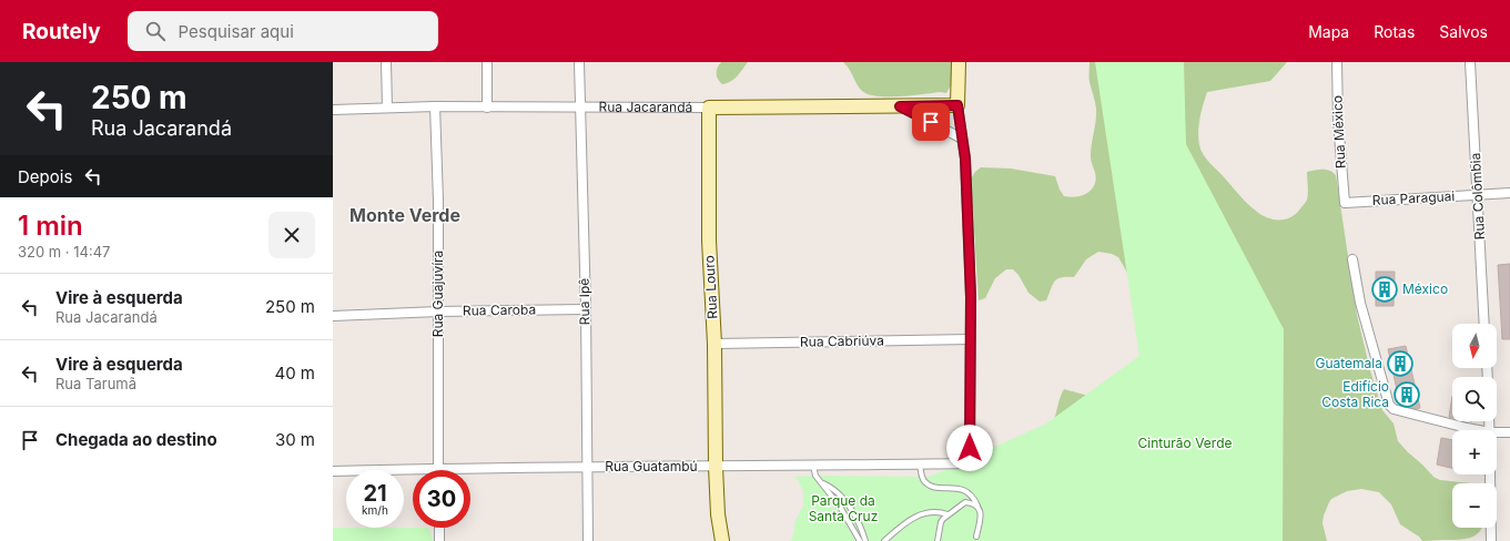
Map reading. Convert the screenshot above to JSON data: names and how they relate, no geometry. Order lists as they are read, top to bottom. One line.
{"streets":{"street":["Rua Jacarandá","Rua México","Rua Colômbia","Rua Paraguai","Rua Louro","Rua Guajuvíra","Rua Ipê","Rua Caroba","Rua Cabriúva","Rua Guatambú"]},"crossings":[["Rua Jacarandá","Rua Louro"],["Rua Jacarandá","Rua Guajuvíra"],["Rua Jacarandá","Rua Ipê"],["Rua México","Rua Paraguai"],["Rua Colômbia","Rua Paraguai"],["Rua Louro","Rua Cabriúva"],["Rua Louro","Rua Guatambú"],["Rua Guajuvíra","Rua Caroba"],["Rua Guajuvíra","Rua Guatambú"],["Rua Ipê","Rua Caroba"],["Rua Ipê","Rua Guatambú"],["Rua Cabriúva","Rua Guatambú"]],"districts":["Monte Verde"],"parks":["Cinturão Verde","Parque da Santa Cruz"],"places":{"building":["México","Guatemala","Edifício Costa Rica"]},"north":"bottom","page":{"header":"Routely","search":"Pesquisar aqui","nav":["Mapa","Rotas","Salvos"],"turn":["250 m","Rua Jacarandá"],"then":"Depois","heading":["1 min","320 m · 14:47"],"list":[{"name":"Vire à esquerda","note":"Rua Jacarandá","value":"250 m"},{"name":"Vire à esquerda","note":"Rua Tarumã","value":"40 m"},{"name":"Chegada ao destino","value":"30 m"}],"map_buttons":["+","−"],"speed":"21 km/h","limit":"30"}}
